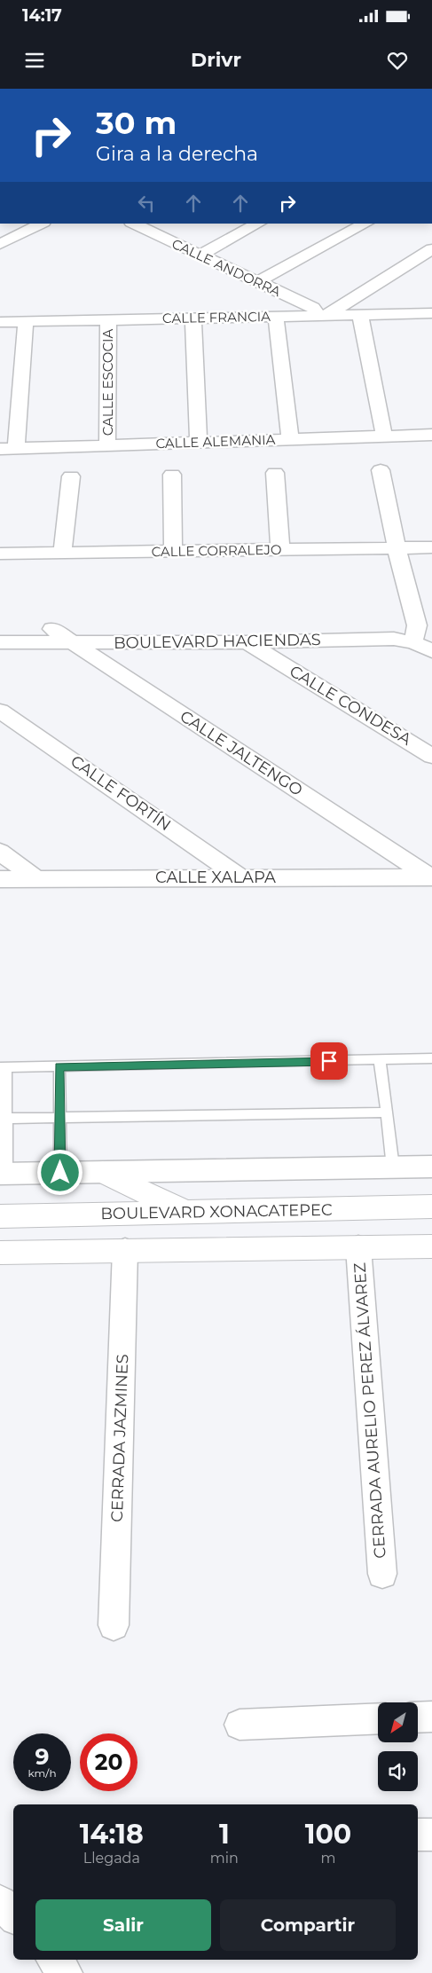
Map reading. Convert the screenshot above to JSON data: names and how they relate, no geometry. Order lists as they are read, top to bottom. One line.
{"streets":{"main road":["BOULEVARD XONACATEPEC"],"street":["CALLE ANDORRA","CALLE FRANCIA","CALLE ESCOCIA","CALLE ALEMANIA","CALLE CORRALEJO","BOULEVARD HACIENDAS","CALLE CONDESA","CALLE JALTENGO","CALLE FORTÍN","CALLE XALAPA","CERRADA AURELIO PEREZ ÁLVAREZ","CERRADA JAZMINES"]},"crossings":[["CALLE ANDORRA","CALLE FRANCIA"],["CALLE FRANCIA","CALLE ESCOCIA"],["CALLE ESCOCIA","CALLE ALEMANIA"],["BOULEVARD HACIENDAS","CALLE CONDESA"],["BOULEVARD HACIENDAS","CALLE JALTENGO"],["CALLE JALTENGO","CALLE XALAPA"],["CALLE FORTÍN","CALLE XALAPA"]],"north":"bottom left","page":{"status":"14:17","header":"Drivr","turn":["30 m","Gira a la derecha"],"speed":"9 km/h","limit":"20","eta":["14:18","Llegada","1","min","100","m"],"buttons":["Salir","Compartir"]}}
